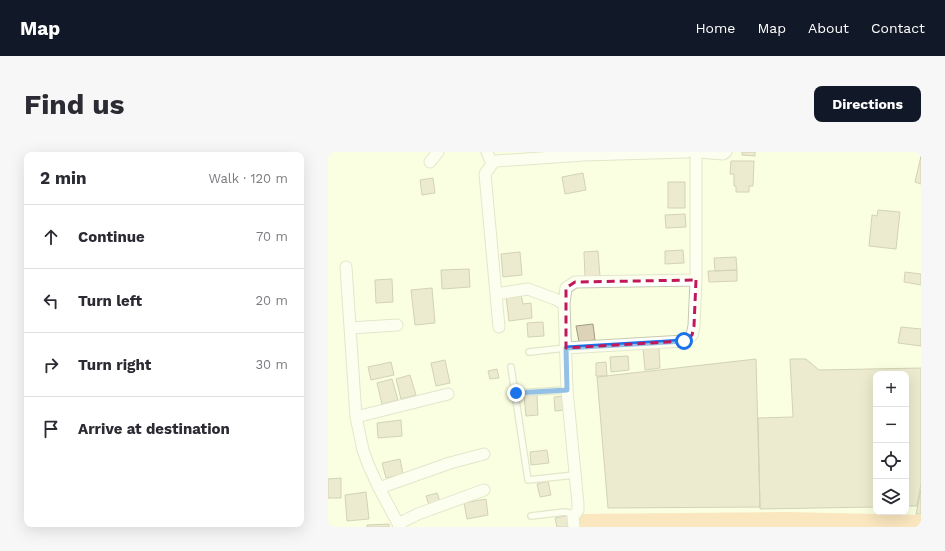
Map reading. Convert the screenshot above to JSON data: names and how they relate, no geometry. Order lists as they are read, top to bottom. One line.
{"page":{"header":"Map","nav":["Home","Map","About","Contact"],"buttons":"Directions","title":"Find us","heading":["2 min","Walk · 120 m"],"list":[["Continue","70 m"],["Turn left","20 m"],["Turn right","30 m"],"Arrive at destination"],"map_buttons":["+","−"]}}
